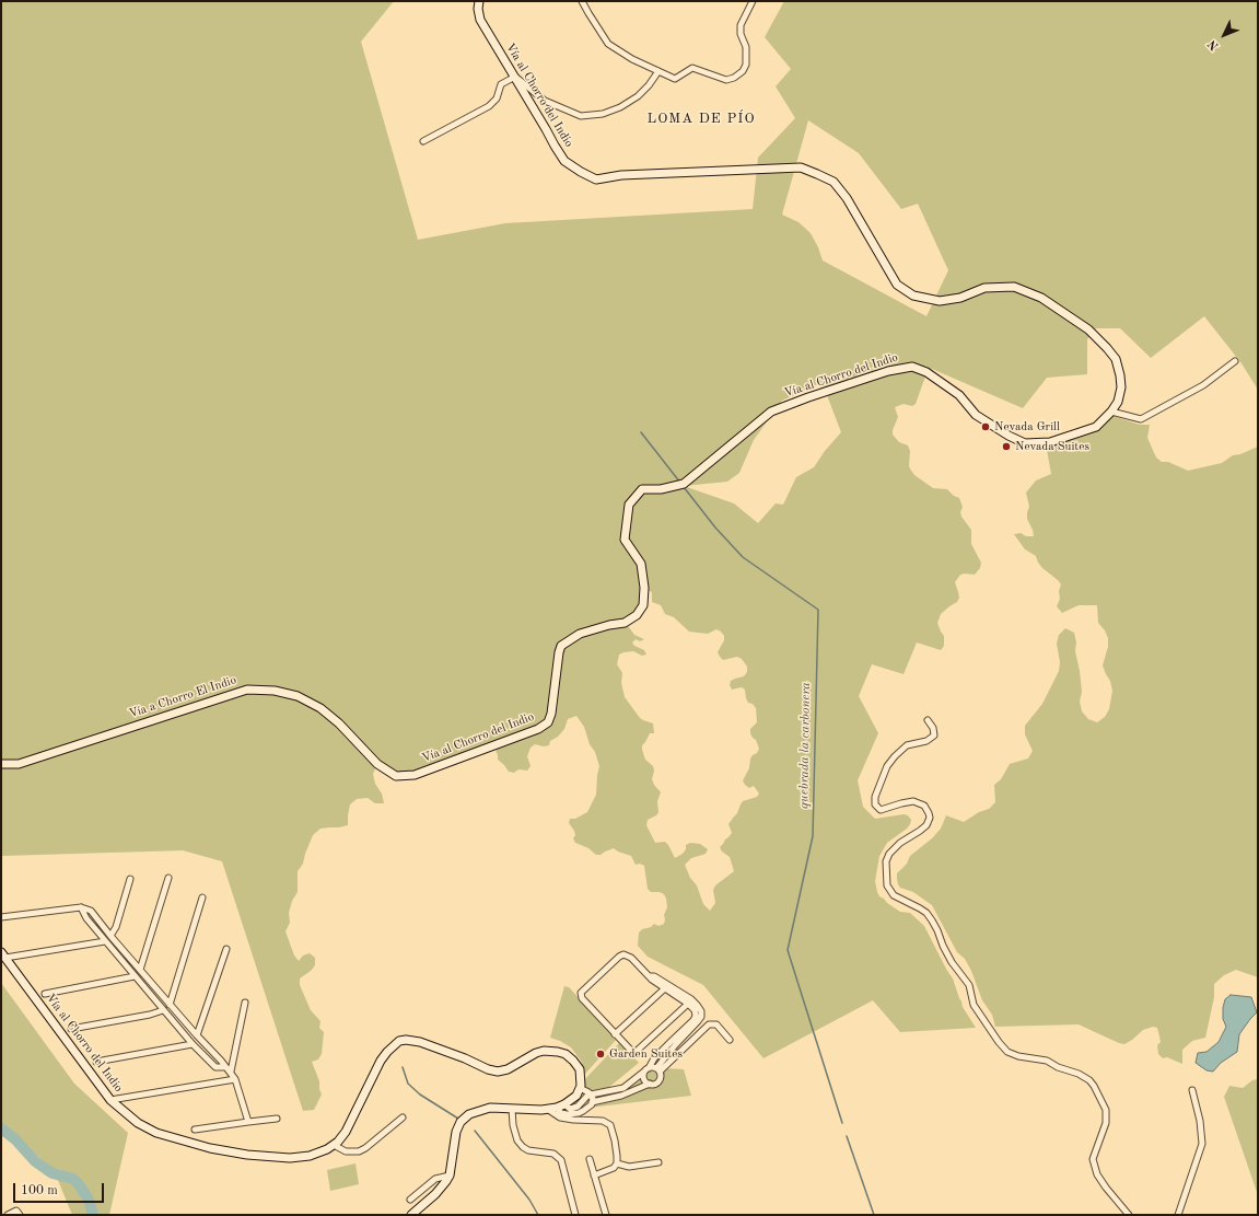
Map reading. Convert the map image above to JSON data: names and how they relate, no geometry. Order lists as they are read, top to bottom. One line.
{"streets":{"street":["Vía al Chorro del Indio","Vía a Chorro El Indio"]},"crossings":[["Vía al Chorro del Indio","Vía a Chorro El Indio"]],"districts":["LOMA DE PÍO"],"water":["quebrada la carbonera"],"places":["Nevada Grill","Nevada Suites","Garden Suites"],"scale_bar":"100 m","north":"bottom left"}
